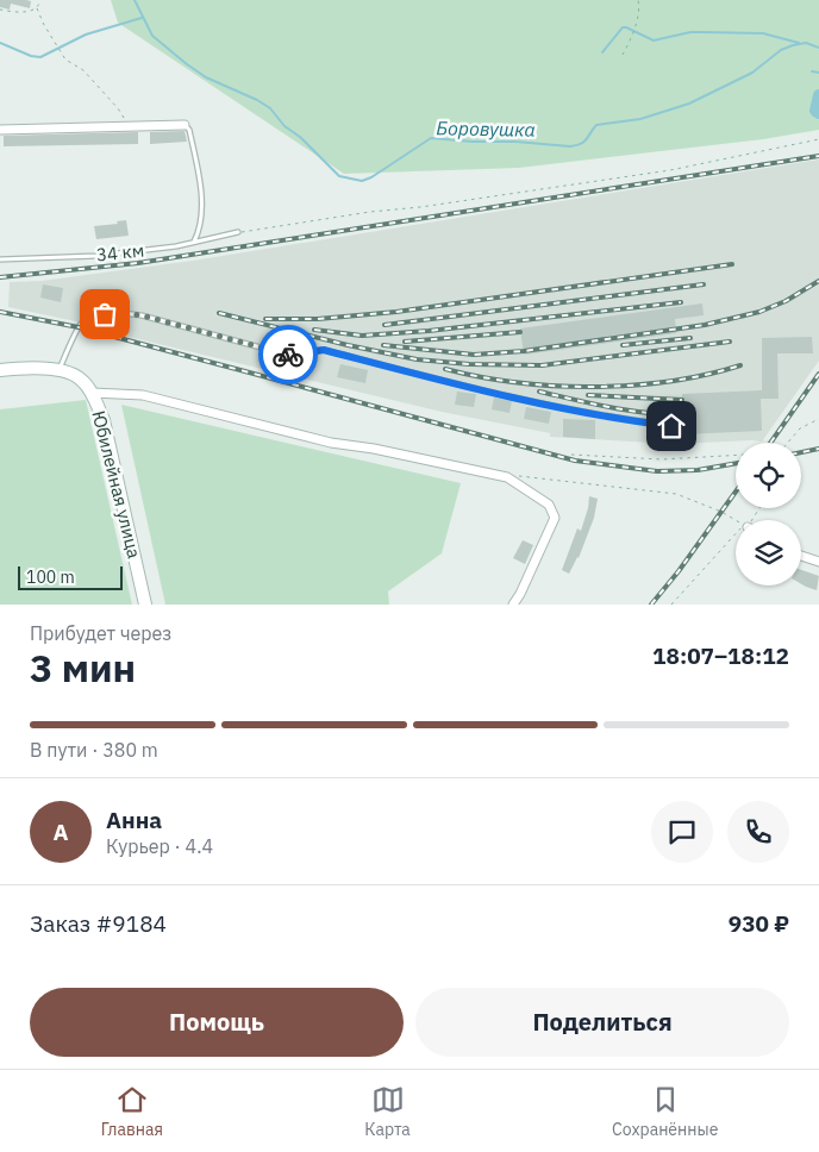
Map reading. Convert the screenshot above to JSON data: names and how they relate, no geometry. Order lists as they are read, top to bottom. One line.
{"streets":{"main road":["Юбилейная улица"],"lane":["34 км"]},"water":["Боровушка"],"scale_bar":"100 m","page":{"scale":"100 m","heading":["3 мин","Прибудет через","18:07–18:12"],"panel":["Анна","Курьер · 4.4","Заказ #9184","930 ₽"],"bar":"В пути · 380 m","round":"А","buttons":["Помощь","Поделиться"],"tabs":["Главная","Карта","Сохранённые"]}}
